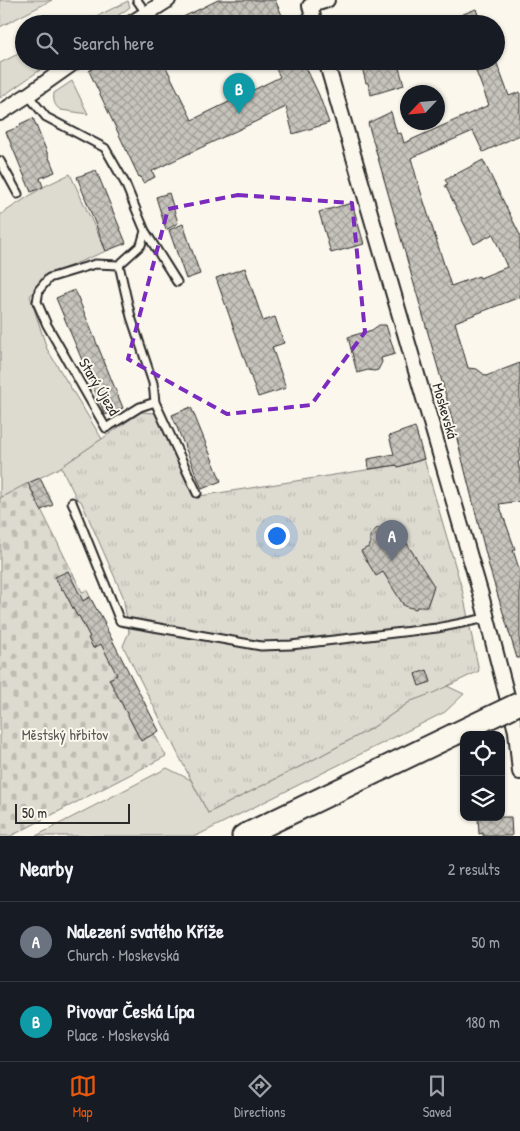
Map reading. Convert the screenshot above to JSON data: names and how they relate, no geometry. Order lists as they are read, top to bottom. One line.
{"streets":{"street":["Moskevská"],"lane":["Starý Újezd"]},"parks":["Městský hřbitov"],"scale_bar":"50 m","north":"bottom left","page":{"search":"Search here","pins":["B","A"],"scale":"50 m","heading":["Nearby","2 results"],"list":[{"mark":"A","name":"Nalezení svatého Kříže","note":"Church · Moskevská","value":"50 m"},{"mark":"B","name":"Pivovar Česká Lípa","note":"Place · Moskevská","value":"180 m"}],"nav":["Map","Directions","Saved"]}}
